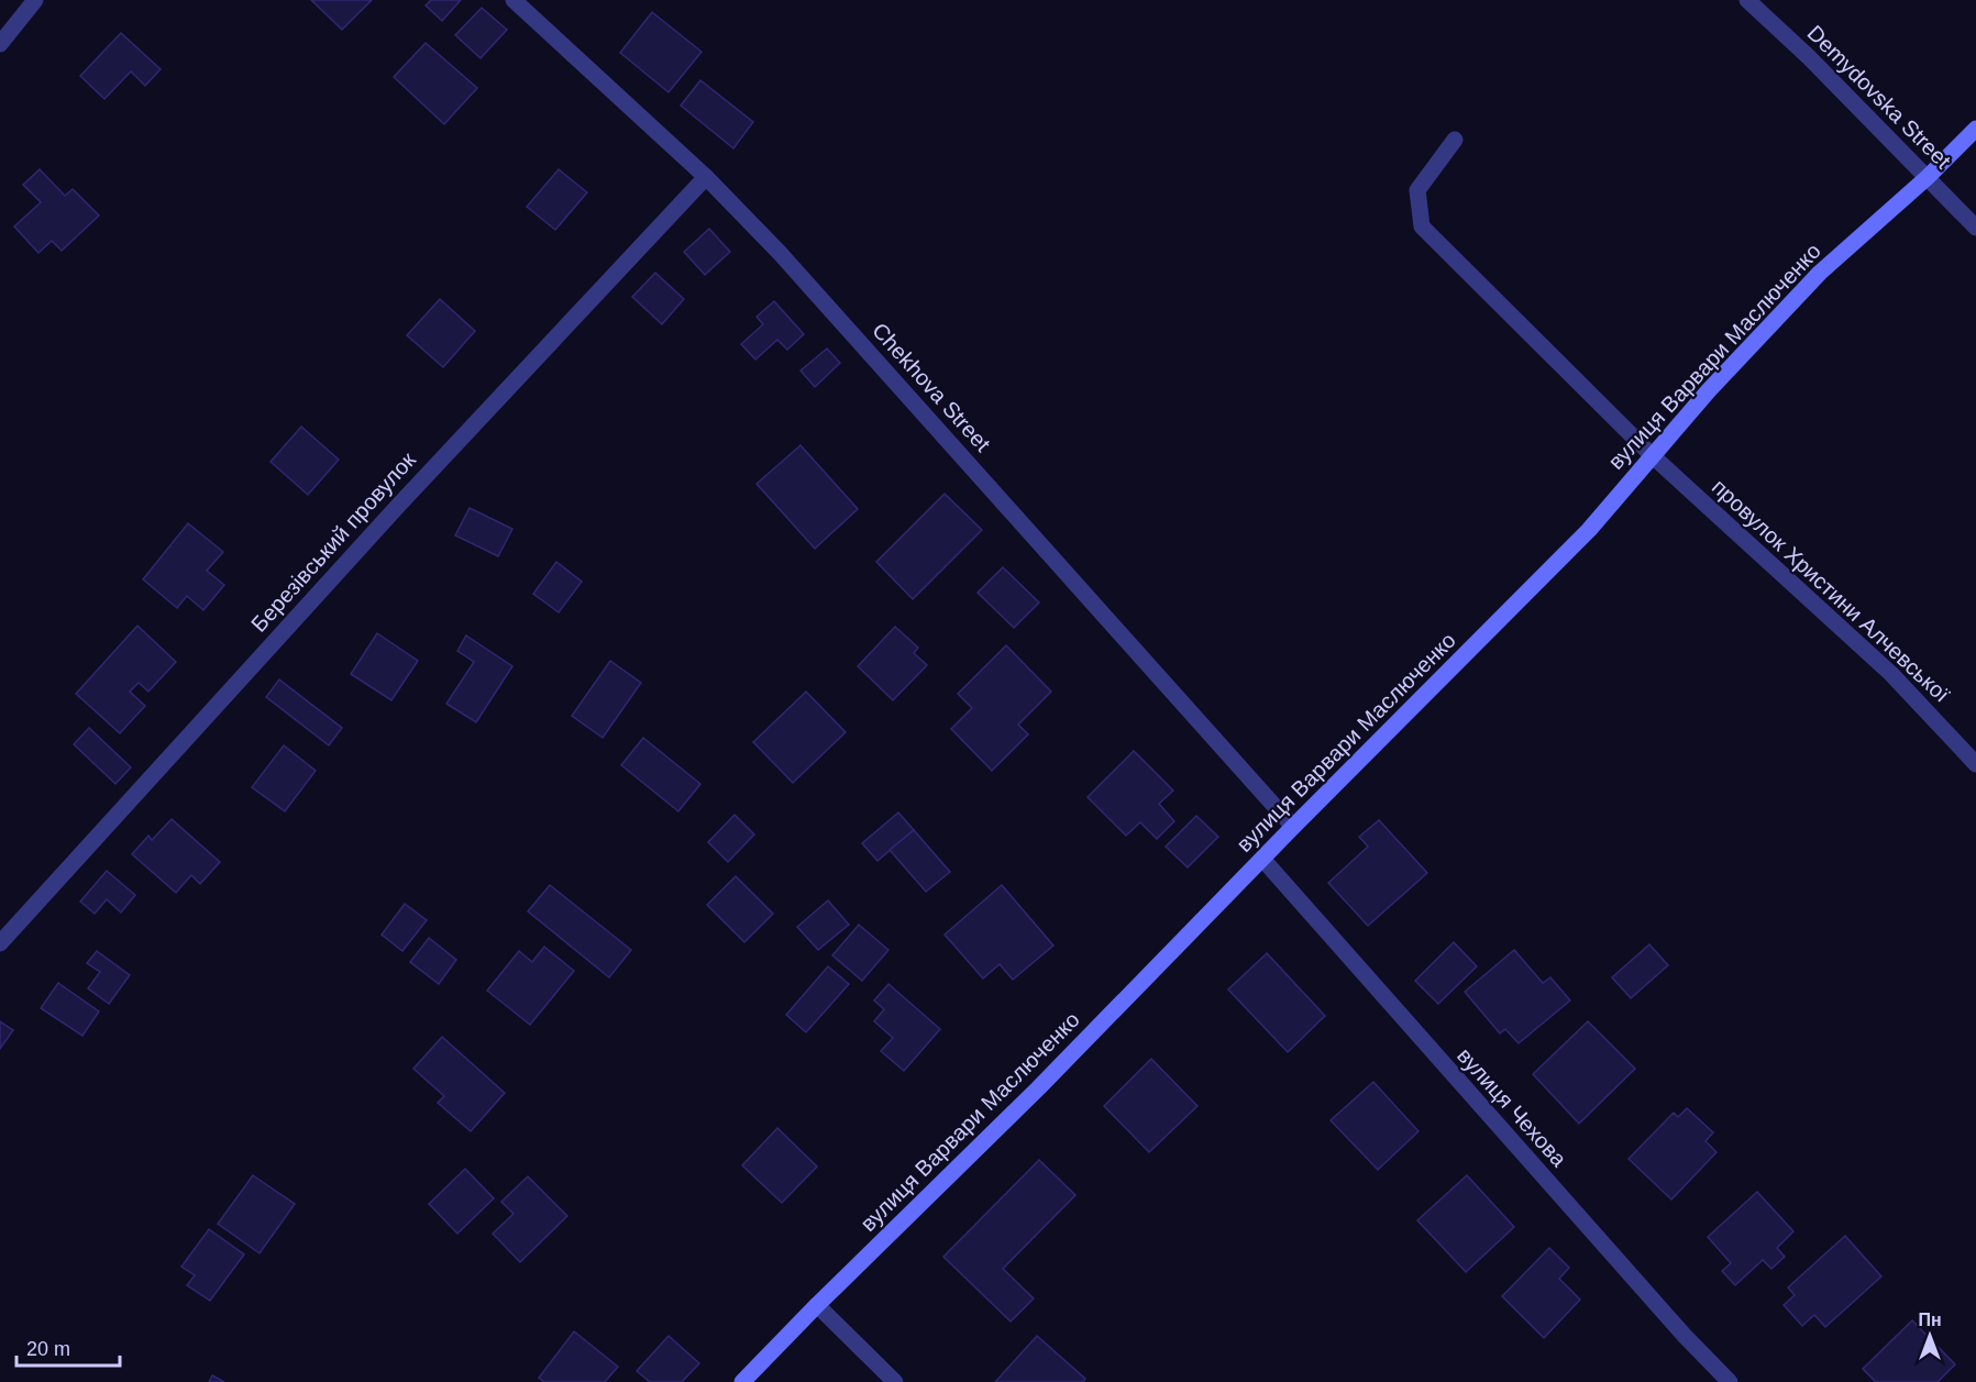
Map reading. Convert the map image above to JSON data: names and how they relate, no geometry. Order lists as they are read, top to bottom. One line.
{"streets":{"street":["Demydovska Street","вулиця Варвари Маслюченко","Chekhova Street","Березівський провулок","провулок Христини Алчевської","вулиця Чехова"]},"crossings":[["Demydovska Street","вулиця Варвари Маслюченко"],["вулиця Варвари Маслюченко","Chekhova Street"],["вулиця Варвари Маслюченко","провулок Христини Алчевської"],["вулиця Варвари Маслюченко","вулиця Чехова"],["Chekhova Street","Березівський провулок"]],"scale_bar":"20 m","north":"top"}
